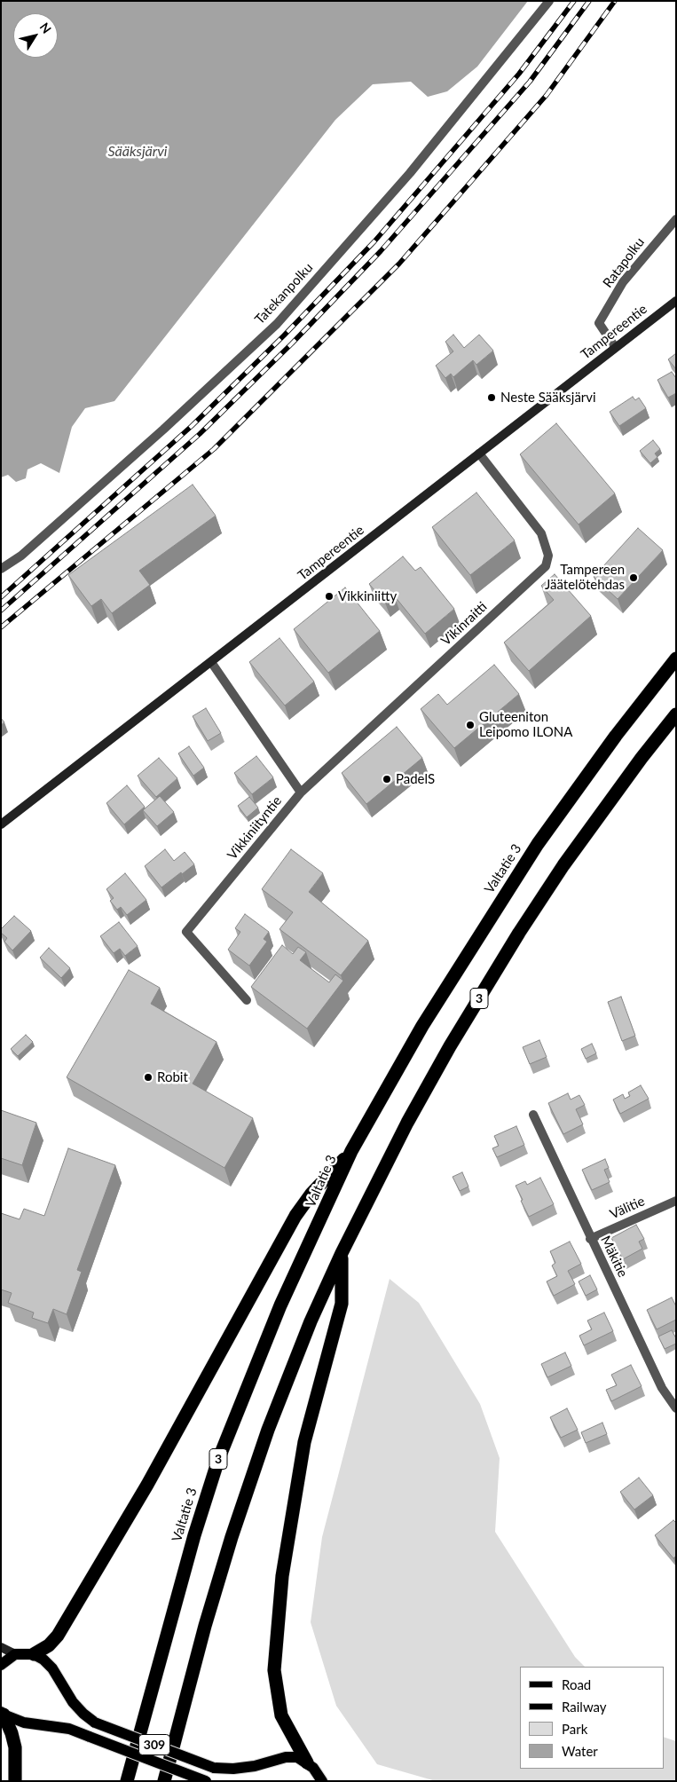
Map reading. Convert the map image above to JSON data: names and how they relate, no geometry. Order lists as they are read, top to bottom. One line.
{"streets":{"highway":["Valtatie 3","3"],"main road":["Tampereentie","309"],"street":["Ratapolku","Tatekanpolku","Vikinraitti","Vikkiniityntie","Välitie","Mäkitie"]},"crossings":[["Ratapolku","Tampereentie"],["Tampereentie","Vikinraitti"],["Tampereentie","Vikkiniityntie"],["Vikinraitti","Vikkiniityntie"],["Välitie","Mäkitie"]],"water":["Sääksjärvi"],"places":["Neste Sääksjärvi","Tampereen Jäätelötehdas","Vikkiniitty","Gluteeniton Leipomo ILONA","PadelS","Robit"],"legend":["Road","Railway","Park","Water"],"north":"top right"}
